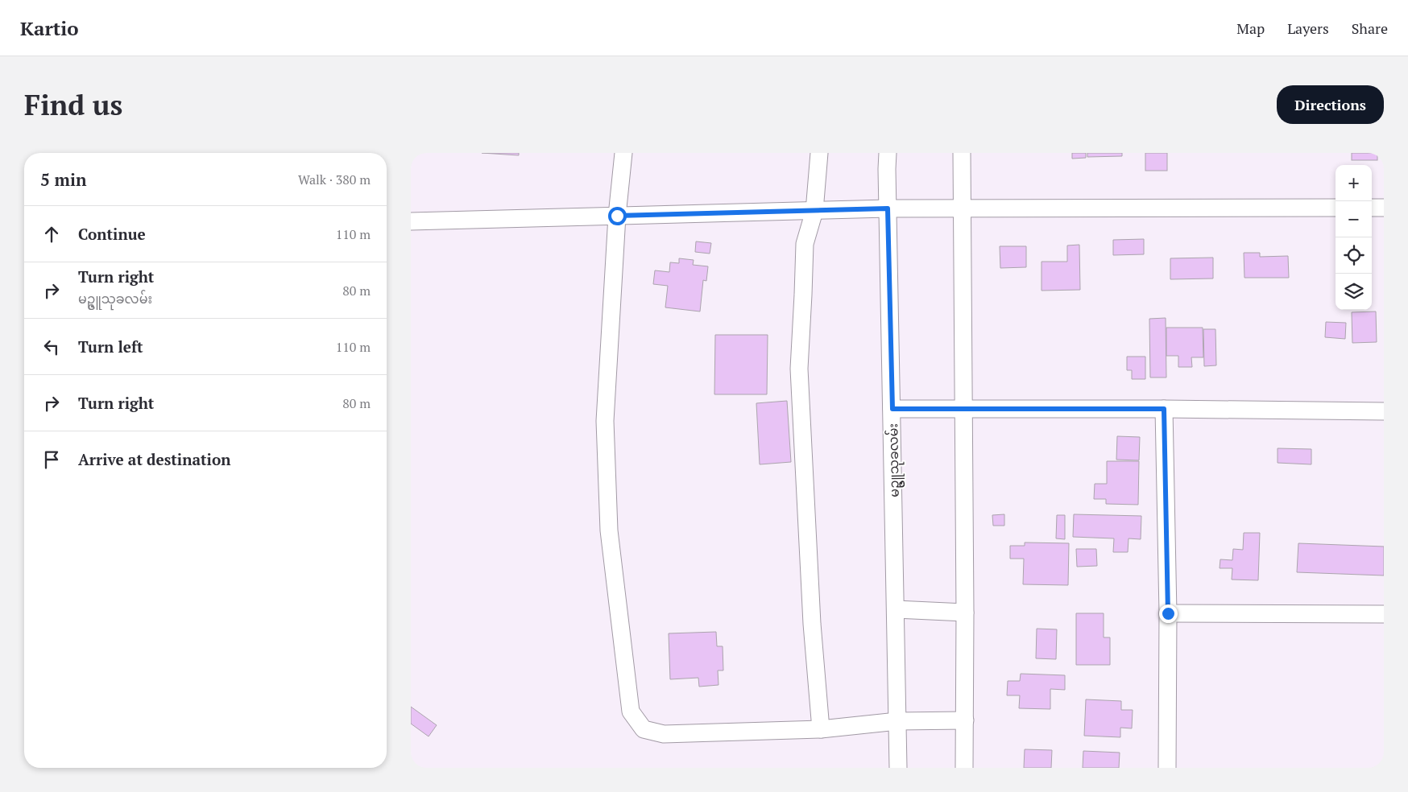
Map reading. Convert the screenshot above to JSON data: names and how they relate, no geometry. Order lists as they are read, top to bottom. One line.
{"streets":{"street":["မဥ္ဇူသုခလမ်း"]},"page":{"header":"Kartio","nav":["Map","Layers","Share"],"buttons":"Directions","title":"Find us","heading":["5 min","Walk · 380 m"],"map_buttons":["+","−"],"list":[["Continue","110 m"],["Turn right","မဥ္ဇူသုခလမ်း","80 m"],["Turn left","110 m"],["Turn right","80 m"],"Arrive at destination"]}}
